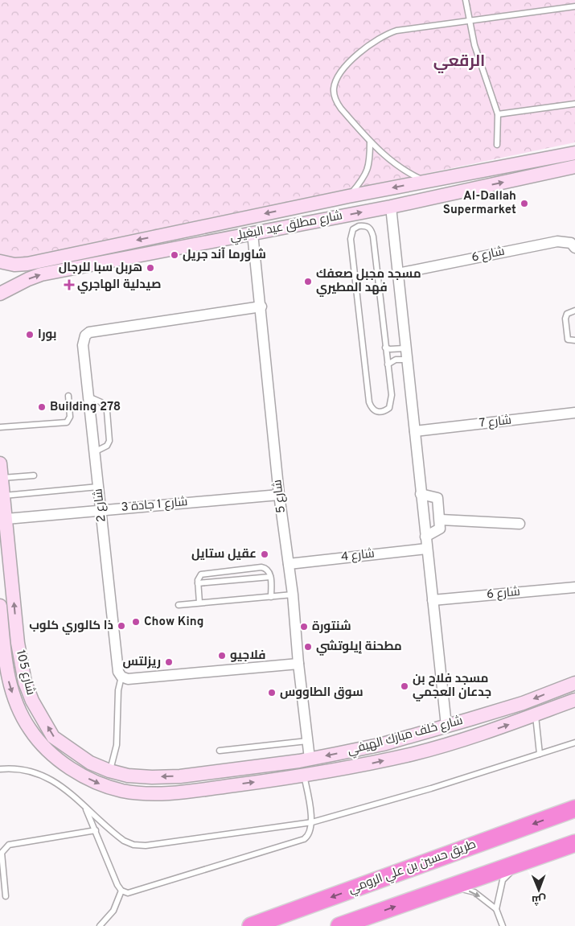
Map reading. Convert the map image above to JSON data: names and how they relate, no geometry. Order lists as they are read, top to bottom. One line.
{"streets":{"highway":["طريق حسين بن علي الرومي"],"street":["شارع مطلق عيد البغيلي","شارع 6","شارع 7","شارع 5","شارع 2","شارع 1 جادة 3","شارع 4","شارع 105","شارع خلف مبارك الهيفي"]},"crossings":[["شارع مطلق عيد البغيلي","شارع 5"],["شارع 5","شارع 2"],["شارع 5","شارع 1 جادة 3"],["شارع 5","شارع 4"],["شارع 5","شارع خلف مبارك الهيفي"],["شارع 2","شارع 1 جادة 3"],["شارع 1 جادة 3","شارع 105"],["شارع 105","شارع خلف مبارك الهيفي"]],"districts":["الرقعي"],"places":{"other":["Al-Dallah Supermarket","شاورما آند جريل","هربل سبا للرجال","مسجد مجبل صعفك فهد المطيري","بورا","Building 278","عقيل ستايل","Chow King","ذا كالوري كلوب","شنتورة","مطحنة إيلوتشي","فلاجيو","ريزلتس","مسجد فلاح بن جدعان العجمي","سوق الطاووس"],"health":["صيدلية الهاجري"]},"north":"bottom"}
